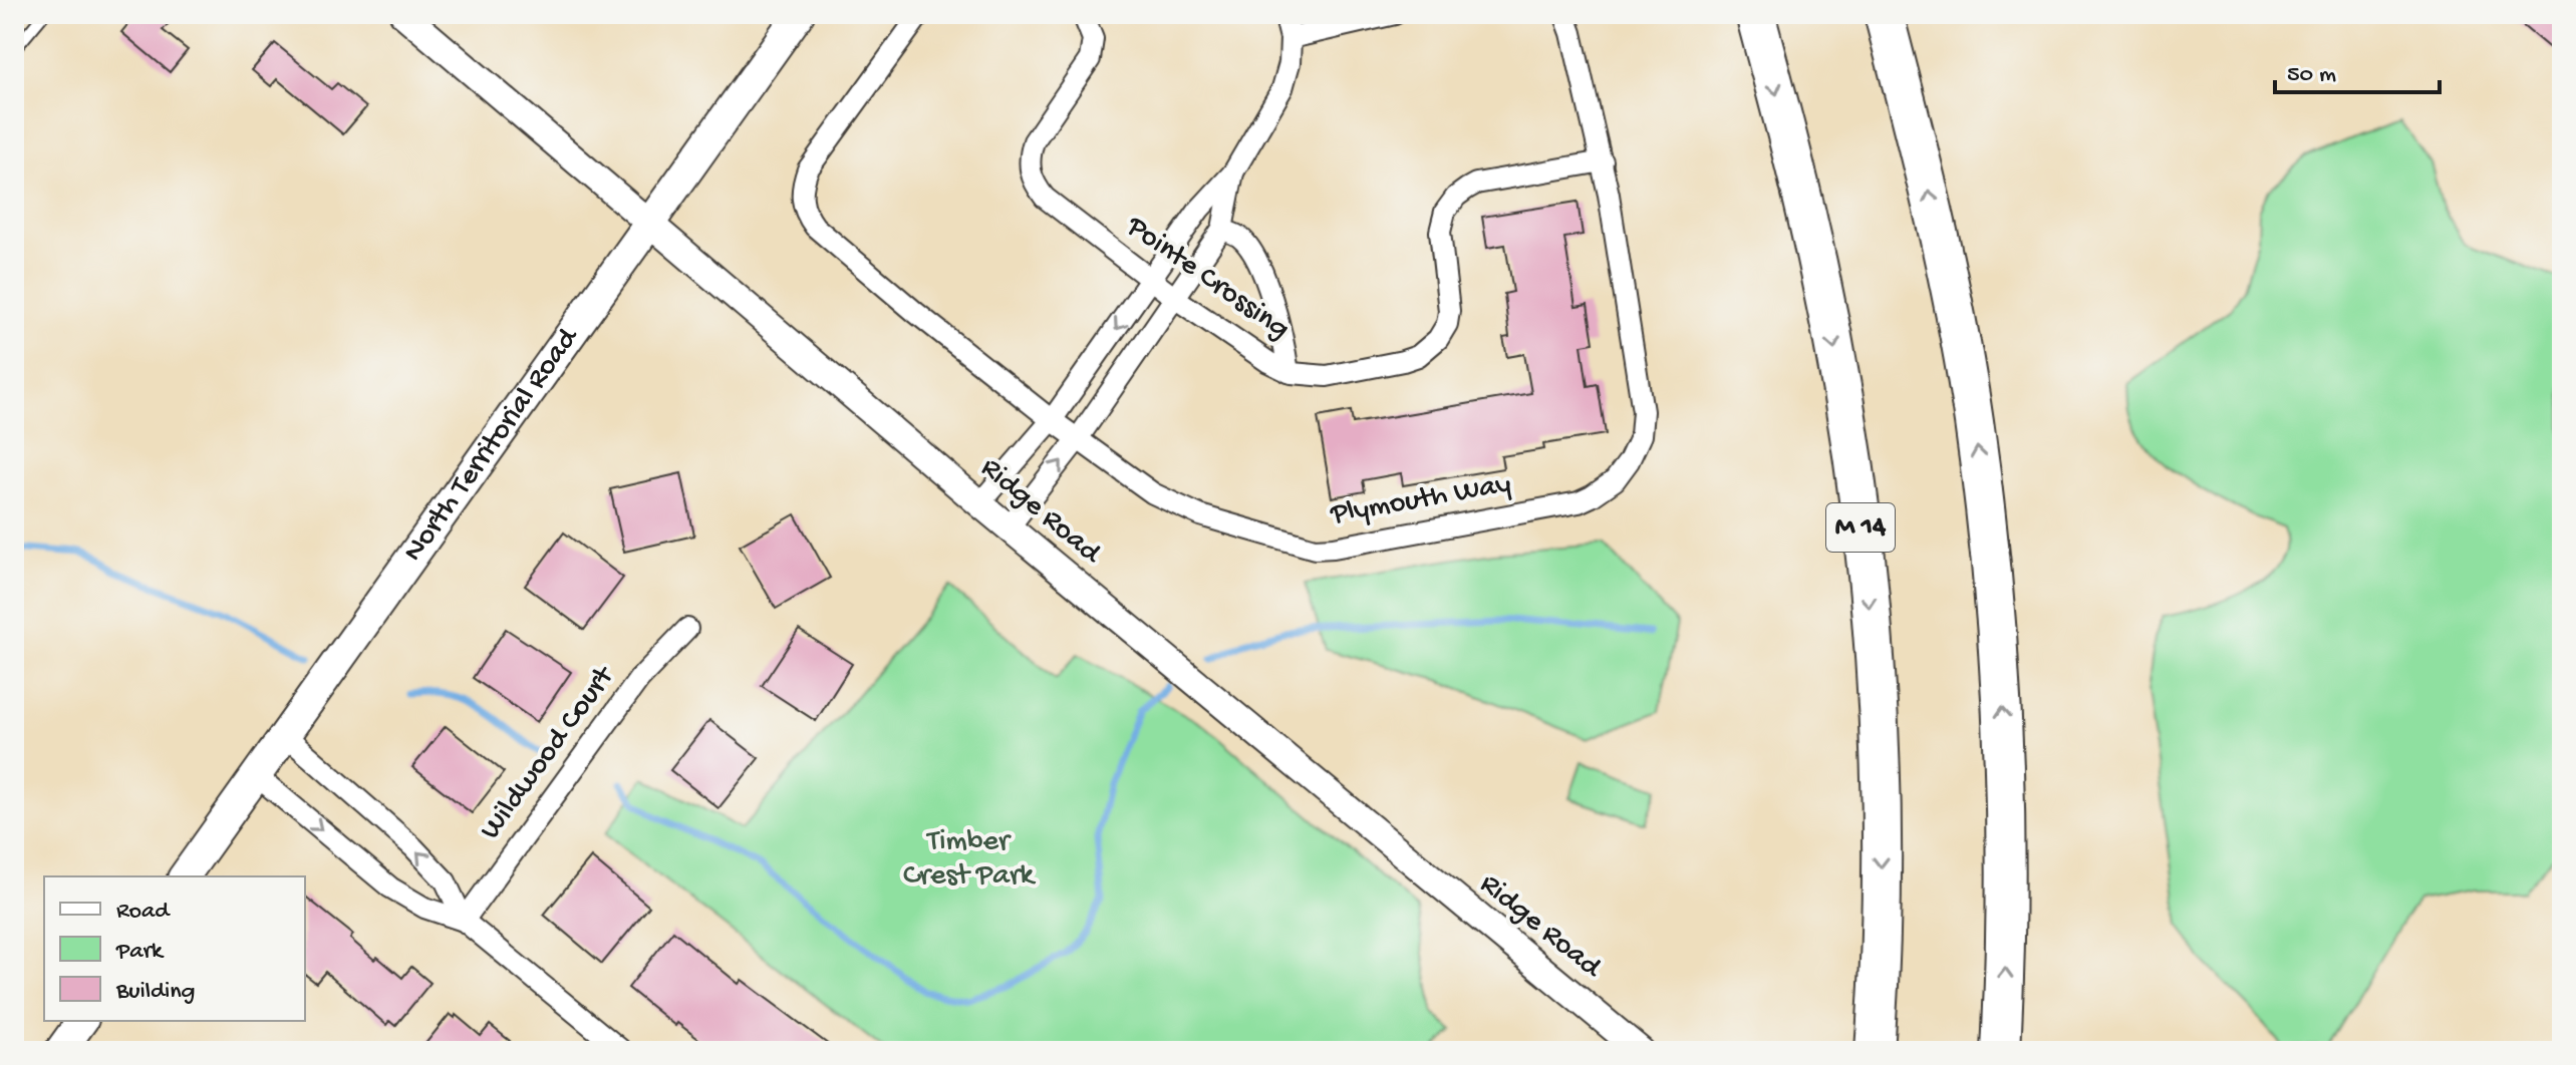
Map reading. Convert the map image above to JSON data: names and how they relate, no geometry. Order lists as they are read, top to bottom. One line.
{"streets":{"highway":["M 14"],"main road":["North Territorial Road"],"street":["Pointe Crossing","Plymouth Way","Ridge Road","Wildwood Court"]},"crossings":[["Pointe Crossing","Plymouth Way"],["North Territorial Road","Ridge Road"]],"parks":["Timber Crest Park"],"legend":["Road","Park","Building"],"scale_bar":"50 m"}
